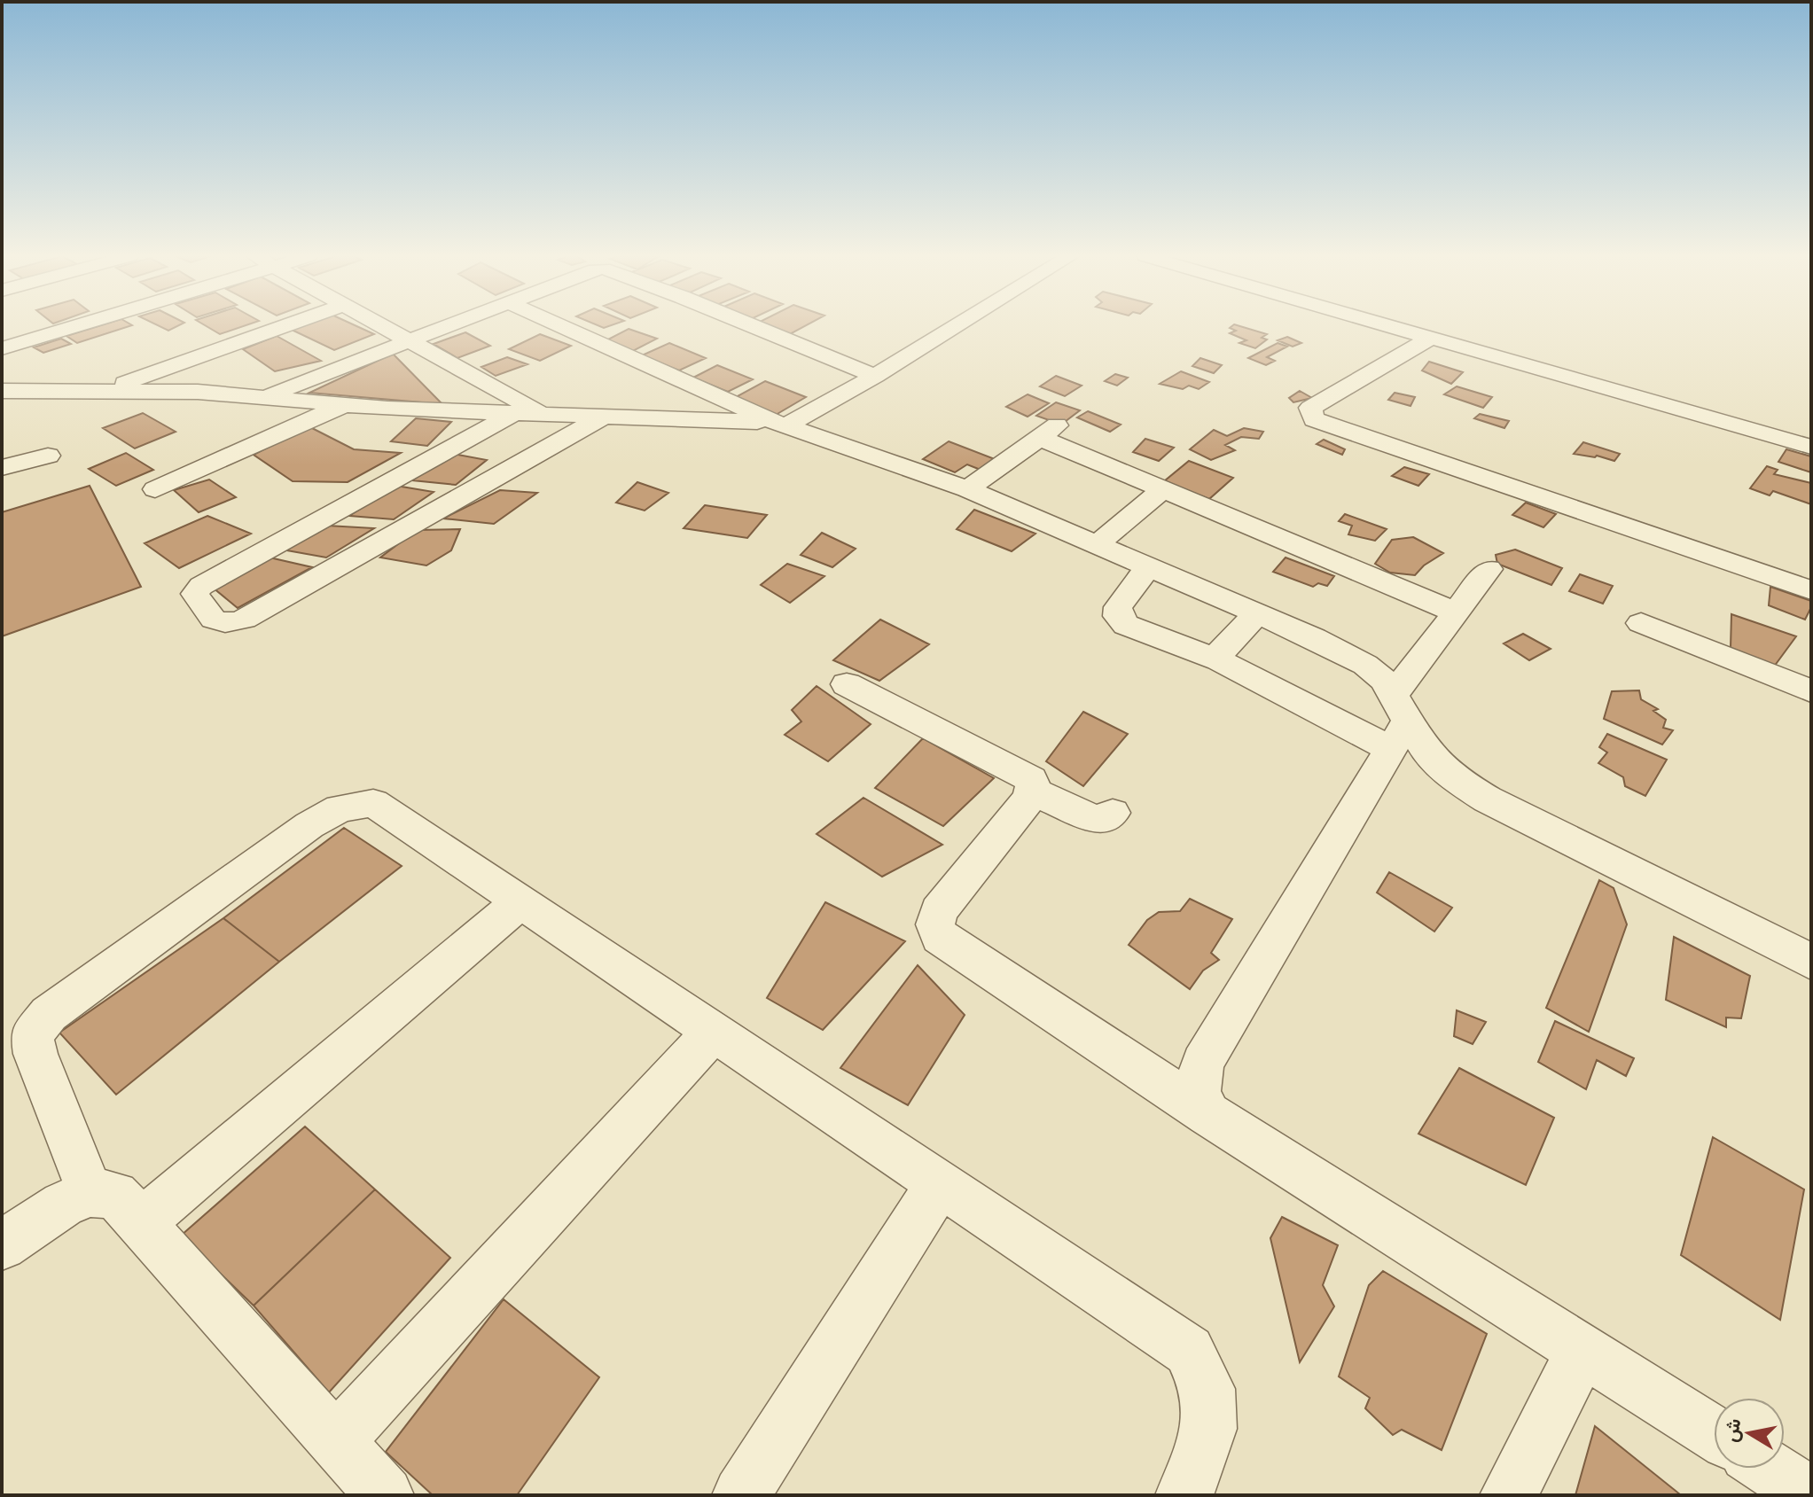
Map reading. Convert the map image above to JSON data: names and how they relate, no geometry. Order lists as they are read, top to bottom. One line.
{"north":"left"}
